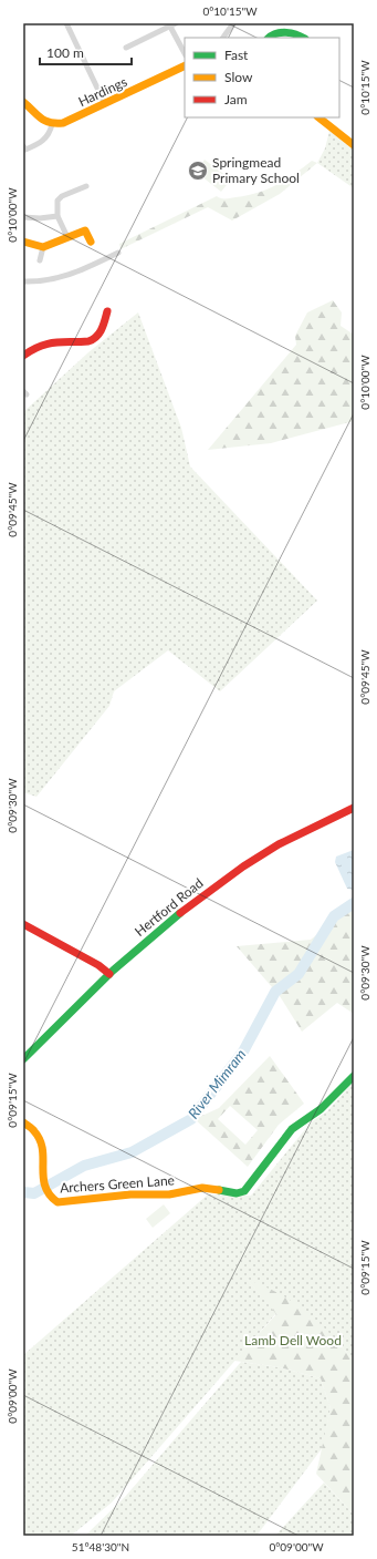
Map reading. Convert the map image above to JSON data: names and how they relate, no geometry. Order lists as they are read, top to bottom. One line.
{"streets":{"street":["Hardings","Hertford Road","Archers Green Lane"]},"water":["River Mimram"],"parks":["Lamb Dell Wood"],"places":{"school or university":["Springmead Primary School"]},"legend":["Fast","Slow","Jam"],"scale_bar":"100 m","coordinates":["0°10'15\"W","0°10'00\"W","0°09'45\"W","0°09'30\"W","0°09'15\"W","0°09'00\"W","51°48'30\"N"]}
